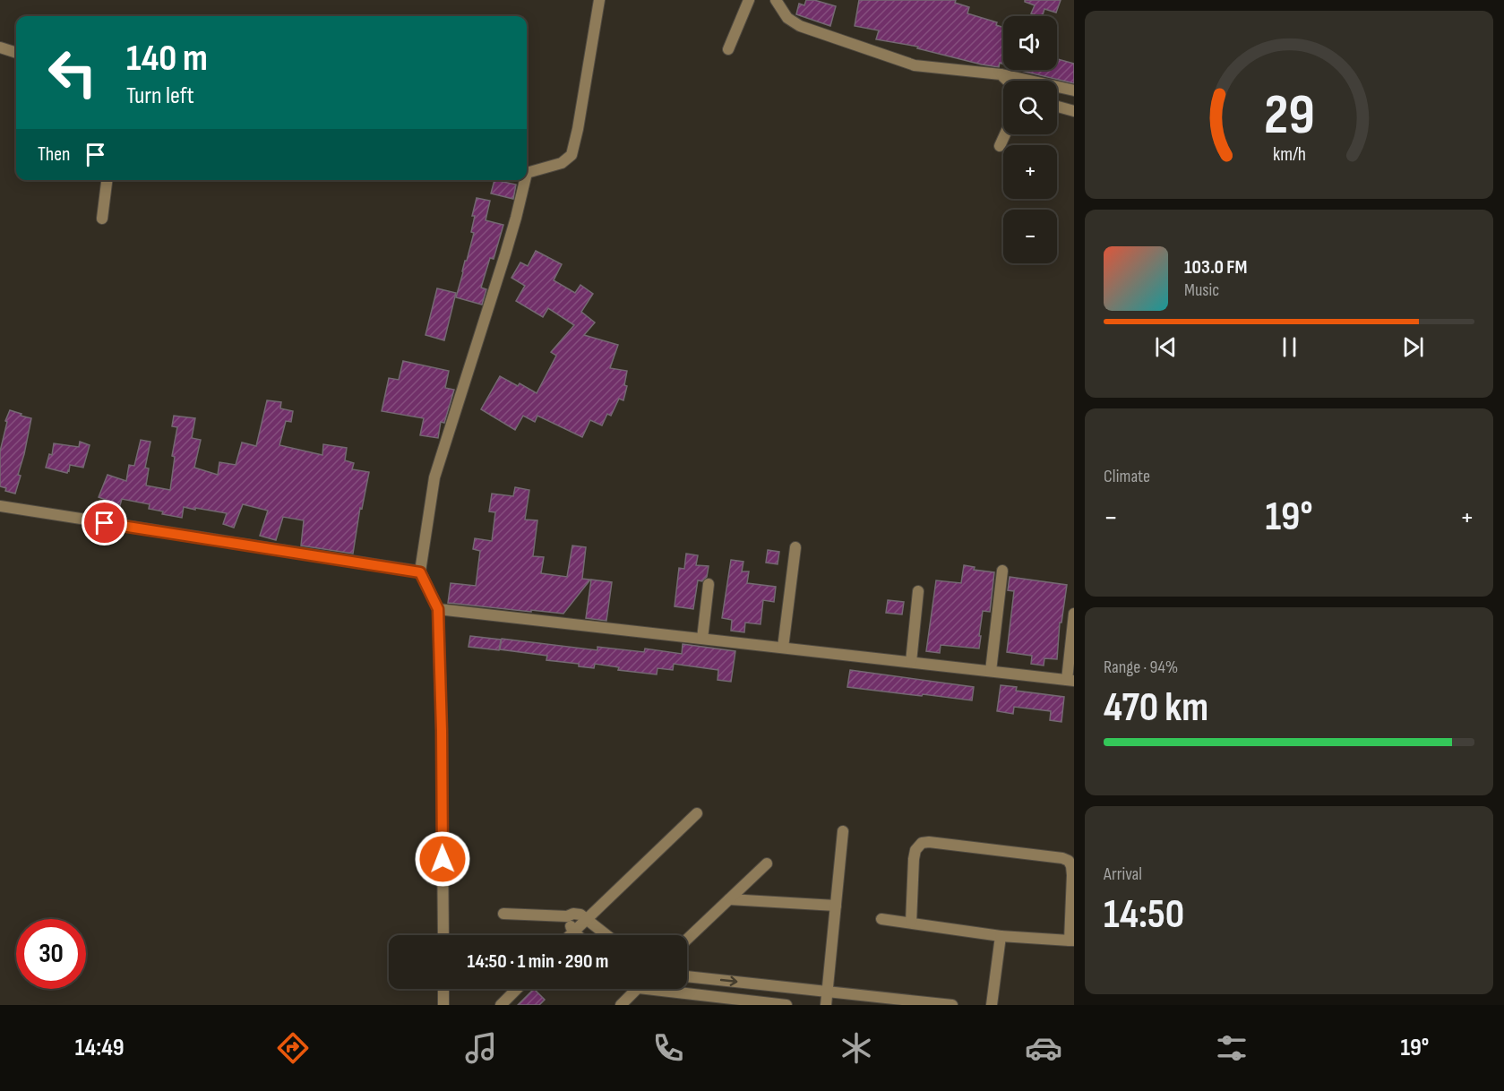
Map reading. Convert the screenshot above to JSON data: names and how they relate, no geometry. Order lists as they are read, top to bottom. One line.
{"page":{"map_buttons":["+","−"],"turn":["140 m","Turn left"],"then":"Then","song":["103.0 FM","Music"],"tile":["Climate",["Range · 94%","470 km"],["Arrival","14:50"]],"heat":["−","19°","+"],"limit":"30","trip":"14:50 · 1 min · 290 m","tabs":["14:49","19°"],"gauge":["29","km/h"]}}
